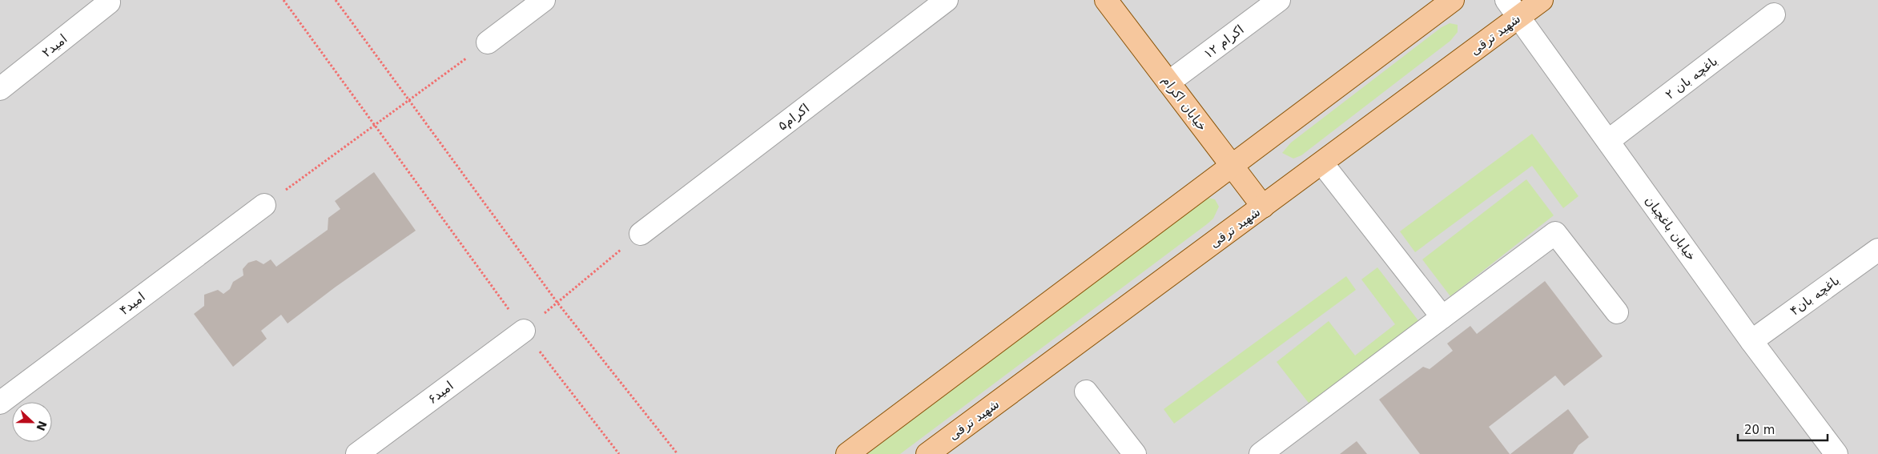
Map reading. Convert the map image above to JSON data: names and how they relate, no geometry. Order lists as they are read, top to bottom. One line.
{"streets":{"main road":["شهید ترقی","خیابان اکرام"],"street":["اکرام ۱۲","امید۲","باغچه بان ۲","اکرام۵","خیابان باغچبان","باغچه بان۴","امید۴","امید۶"]},"crossings":[["شهید ترقی","خیابان اکرام"],["شهید ترقی","خیابان باغچبان"],["اکرام ۱۲","خیابان اکرام"],["باغچه بان ۲","خیابان باغچبان"],["خیابان باغچبان","باغچه بان۴"]],"scale_bar":"20 m","north":"right"}
